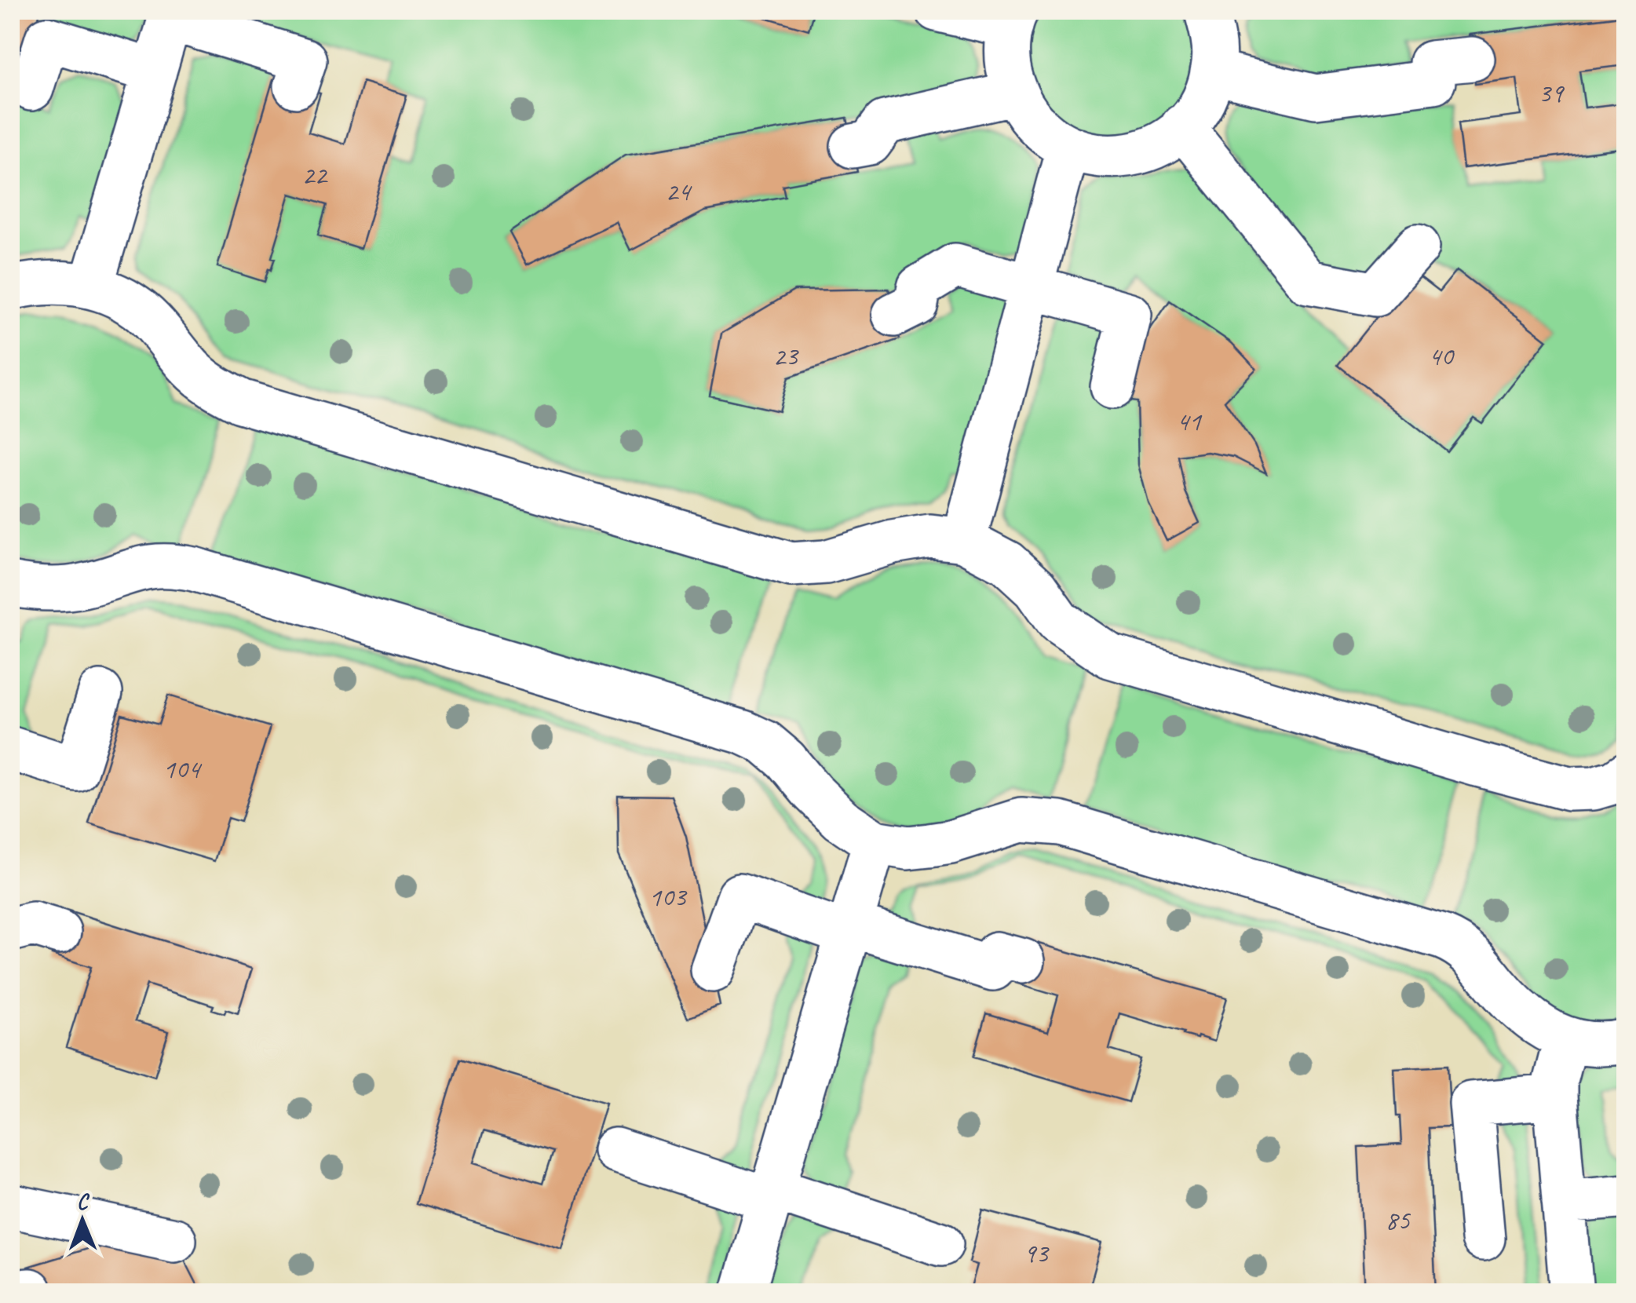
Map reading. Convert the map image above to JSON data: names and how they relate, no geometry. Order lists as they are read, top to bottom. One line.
{"house_numbers":["39","22","24","23","40","41","104","103","85","93"],"north":"top"}
